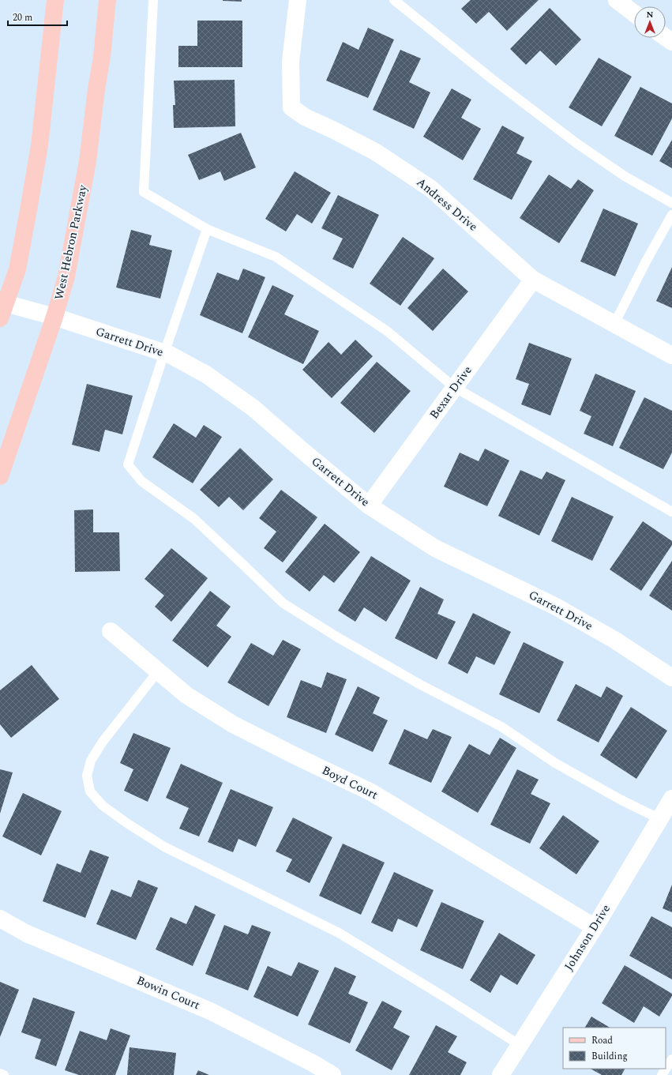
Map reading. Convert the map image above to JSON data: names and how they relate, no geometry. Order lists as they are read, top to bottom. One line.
{"streets":{"main road":["West Hebron Parkway"],"street":["Andress Drive","Garrett Drive","Bexar Drive","Boyd Court","Johnson Drive","Bowin Court"]},"crossings":[["Andress Drive","Bexar Drive"],["West Hebron Parkway","Garrett Drive"],["Garrett Drive","Bexar Drive"],["Boyd Court","Johnson Drive"]],"legend":["Road","Building"],"scale_bar":"20 m","north":"top"}
